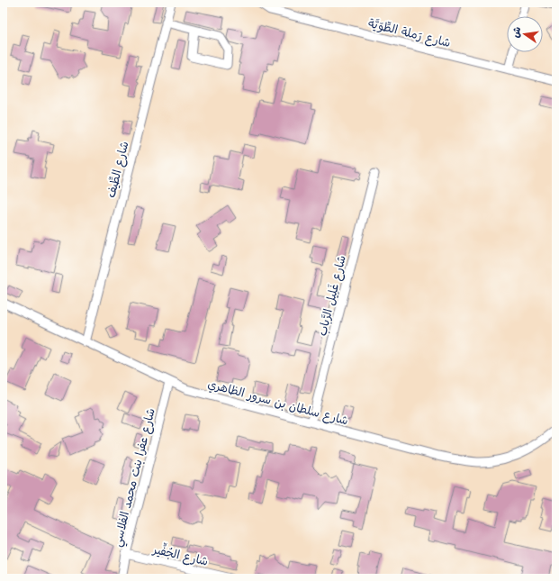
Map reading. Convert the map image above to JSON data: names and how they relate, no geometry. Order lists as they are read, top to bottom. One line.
{"streets":{"street":["شارع رَملة الطِّوَيَّة","شارع الطِّيف","شارع غَلِيل الرَّباب","شارع سلطان بن سرور الظاهري","شارع عفرا بنت محمد الفلاسي","شارع الجُفِّير"]},"crossings":[["شارع الطِّيف","شارع سلطان بن سرور الظاهري"],["شارع غَلِيل الرَّباب","شارع سلطان بن سرور الظاهري"],["شارع سلطان بن سرور الظاهري","شارع عفرا بنت محمد الفلاسي"],["شارع عفرا بنت محمد الفلاسي","شارع الجُفِّير"]],"north":"left"}
